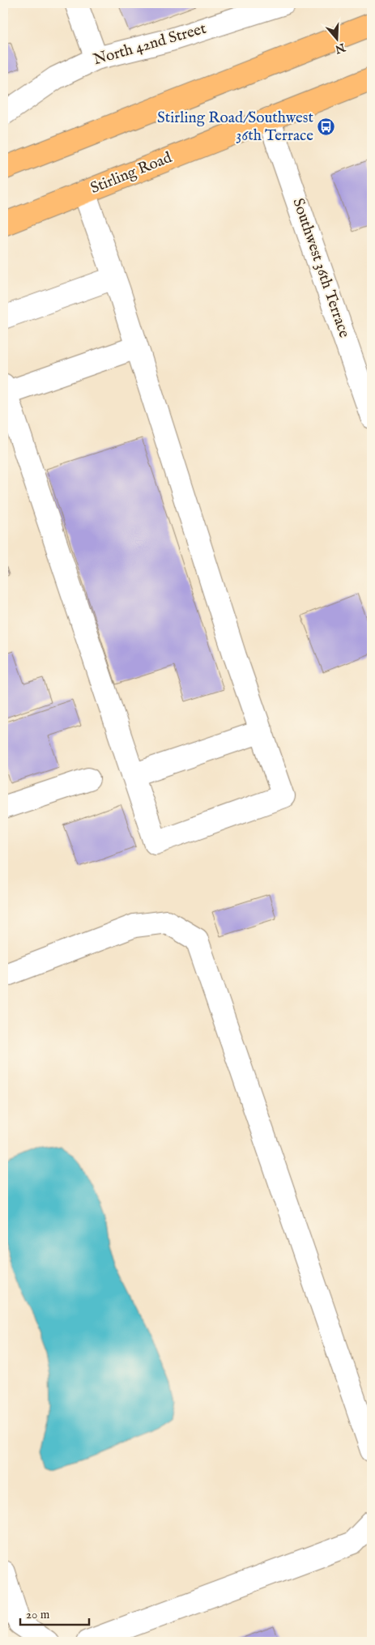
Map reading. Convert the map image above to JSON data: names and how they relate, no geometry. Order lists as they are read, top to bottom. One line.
{"streets":{"main road":["Stirling Road"],"street":["North 42nd Street","Southwest 36th Terrace"]},"crossings":[["Stirling Road","Southwest 36th Terrace"]],"places":{"bus stop":["Stirling Road/Southwest 36th Terrace"]},"scale_bar":"20 m","north":"bottom"}
